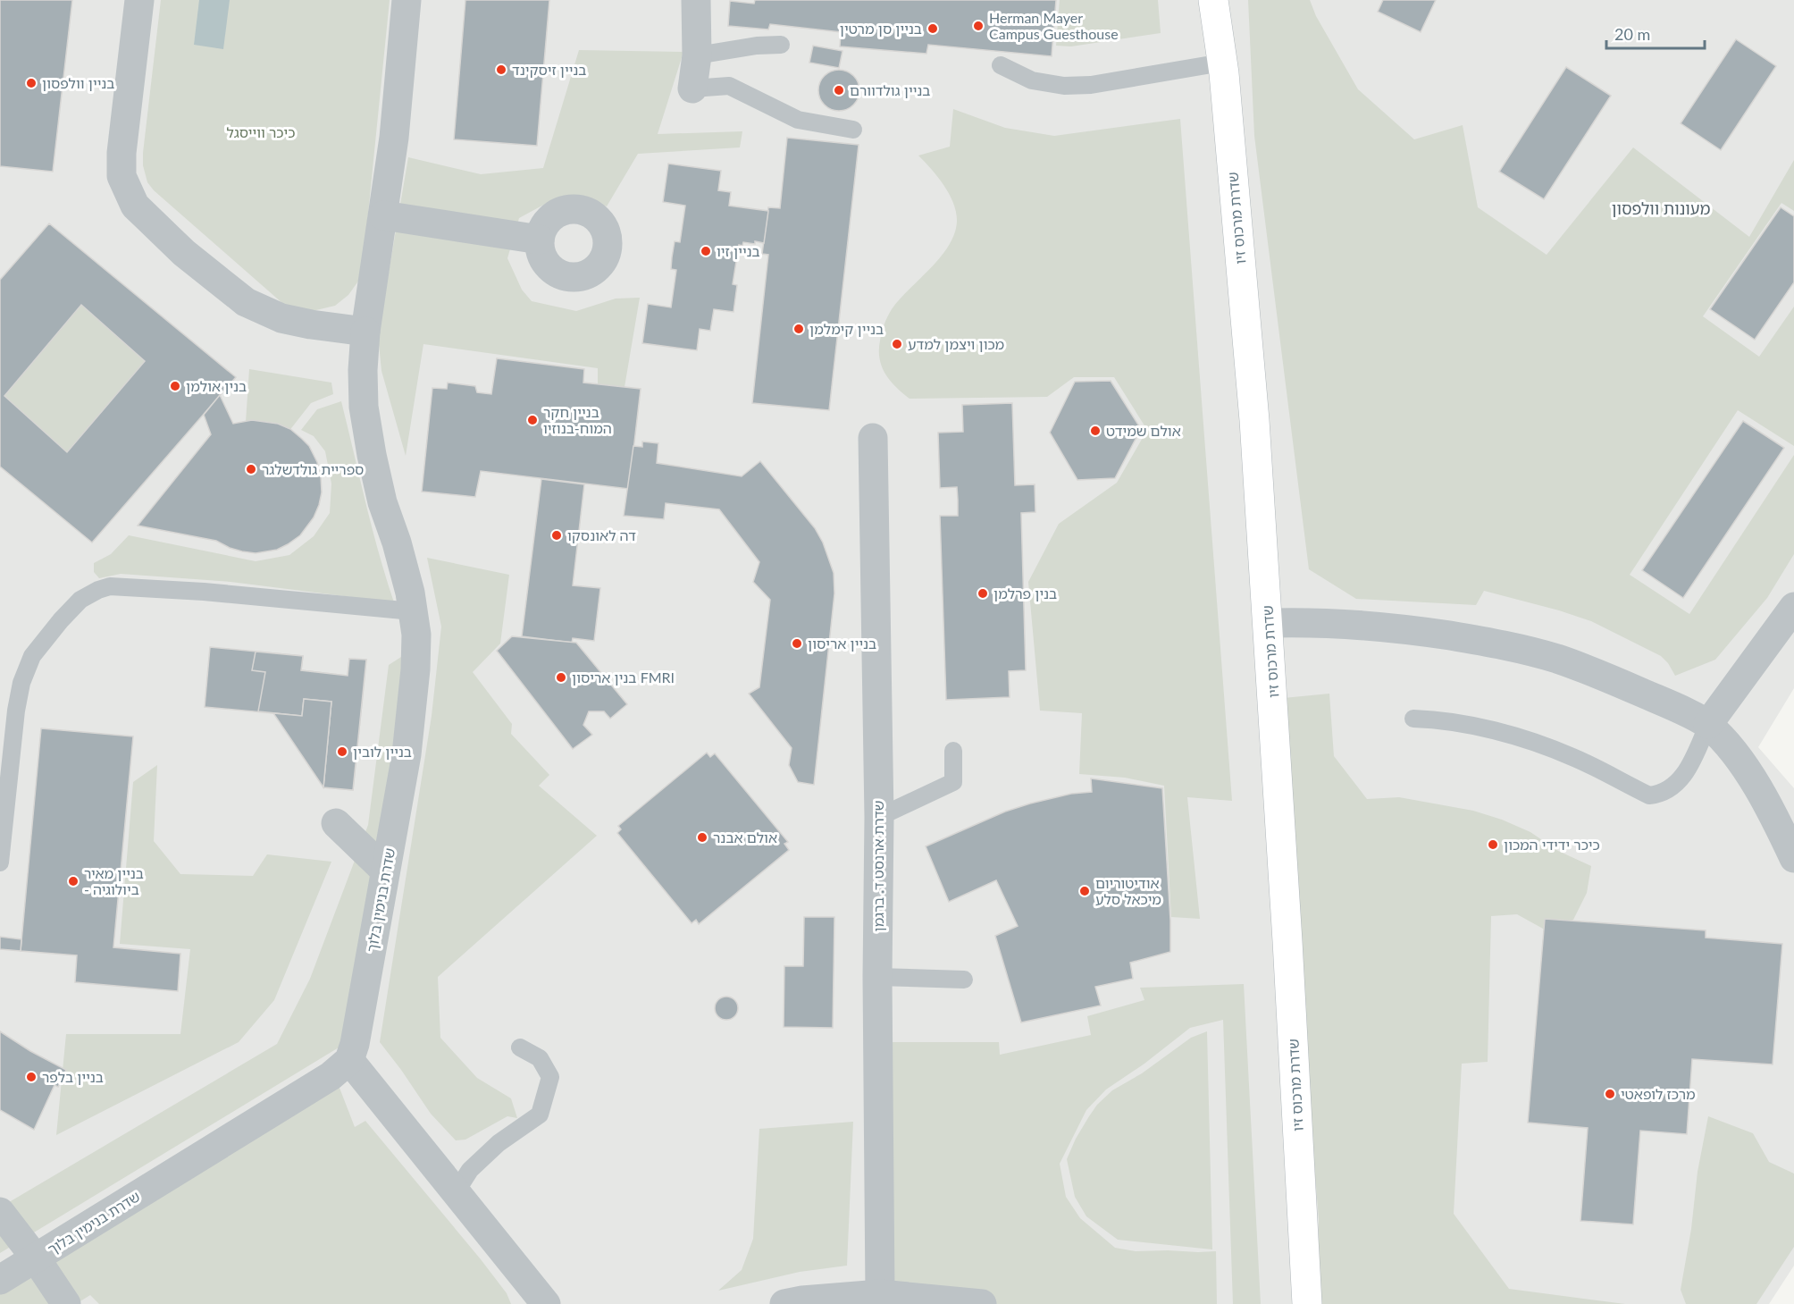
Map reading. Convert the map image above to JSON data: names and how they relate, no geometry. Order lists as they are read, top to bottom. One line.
{"streets":{"street":["שדרת מרכוס זיו","שדרת ארנסט ד. ברגמן","שדרת בנימין בלוך"]},"districts":["מעונות וולפסון"],"parks":["כיכר ווייסגל"],"places":["Herman Mayer Campus Guesthouse","בניין סן מרטין","בניין זיסקינד","בניין וולפסון","בניין גולדוורם","בניין זיו","בניין קימלמן","מכון ויצמן למדע","בנין אולמן","בניין חקר המוח-בנוזיו","אולם שמידט","ספריית גולדשלגר","דה לאונסקו","בנין פרלמן","בניין אריסון","בנין אריסון FMRI","בניין לובין","אולם אבנר","כיכר ידידי המכון","בניין מאיר - ביולוגיה","אודיטוריום מיכאל סלע","בניין בלפר","מרכז לופאטי"],"scale_bar":"20 m"}
